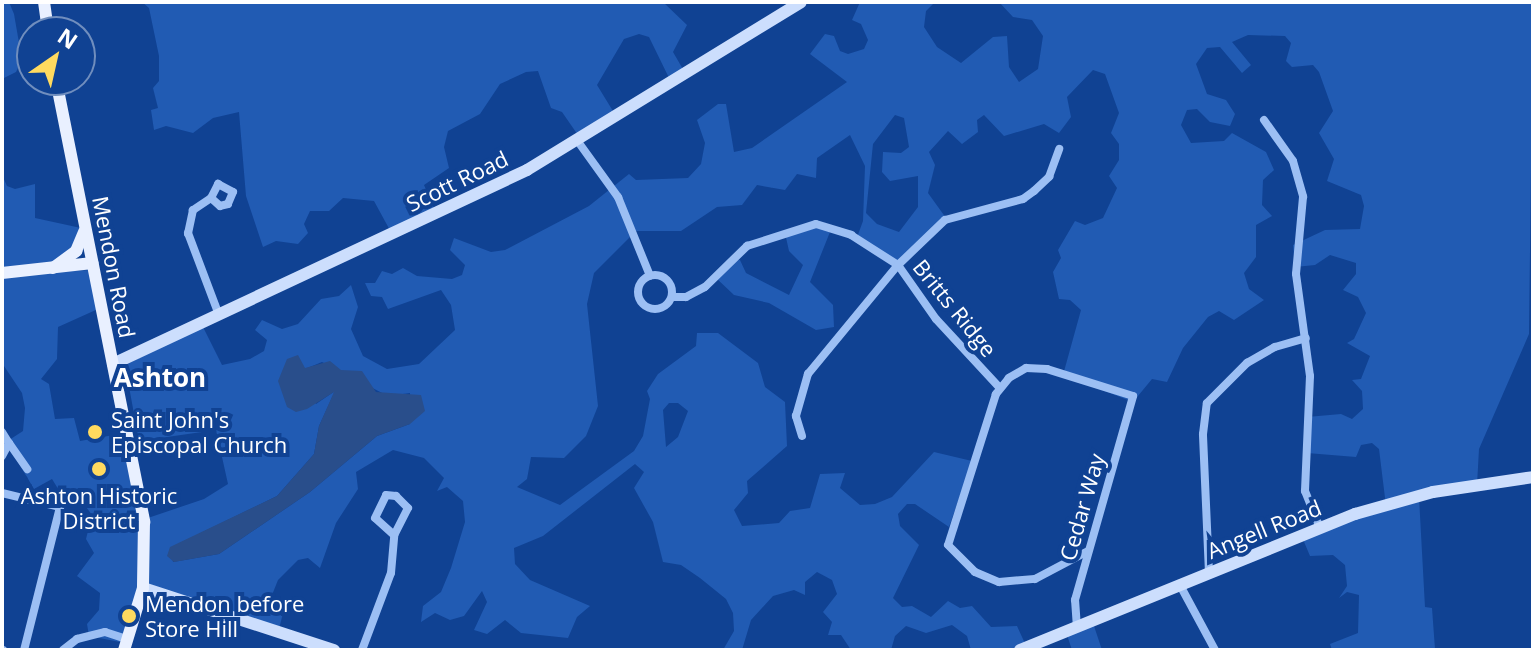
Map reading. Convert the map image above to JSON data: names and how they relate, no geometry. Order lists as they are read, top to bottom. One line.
{"streets":{"main road":["Mendon Road"],"street":["Scott Road","Britts Ridge","Cedar Way","Angell Road"]},"crossings":[["Scott Road","Mendon Road"],["Britts Ridge","Cedar Way"],["Cedar Way","Angell Road"]],"districts":["Ashton"],"places":["Saint John's Episcopal Church","Ashton Historic District","Mendon before Store Hill"],"north":"top right"}
